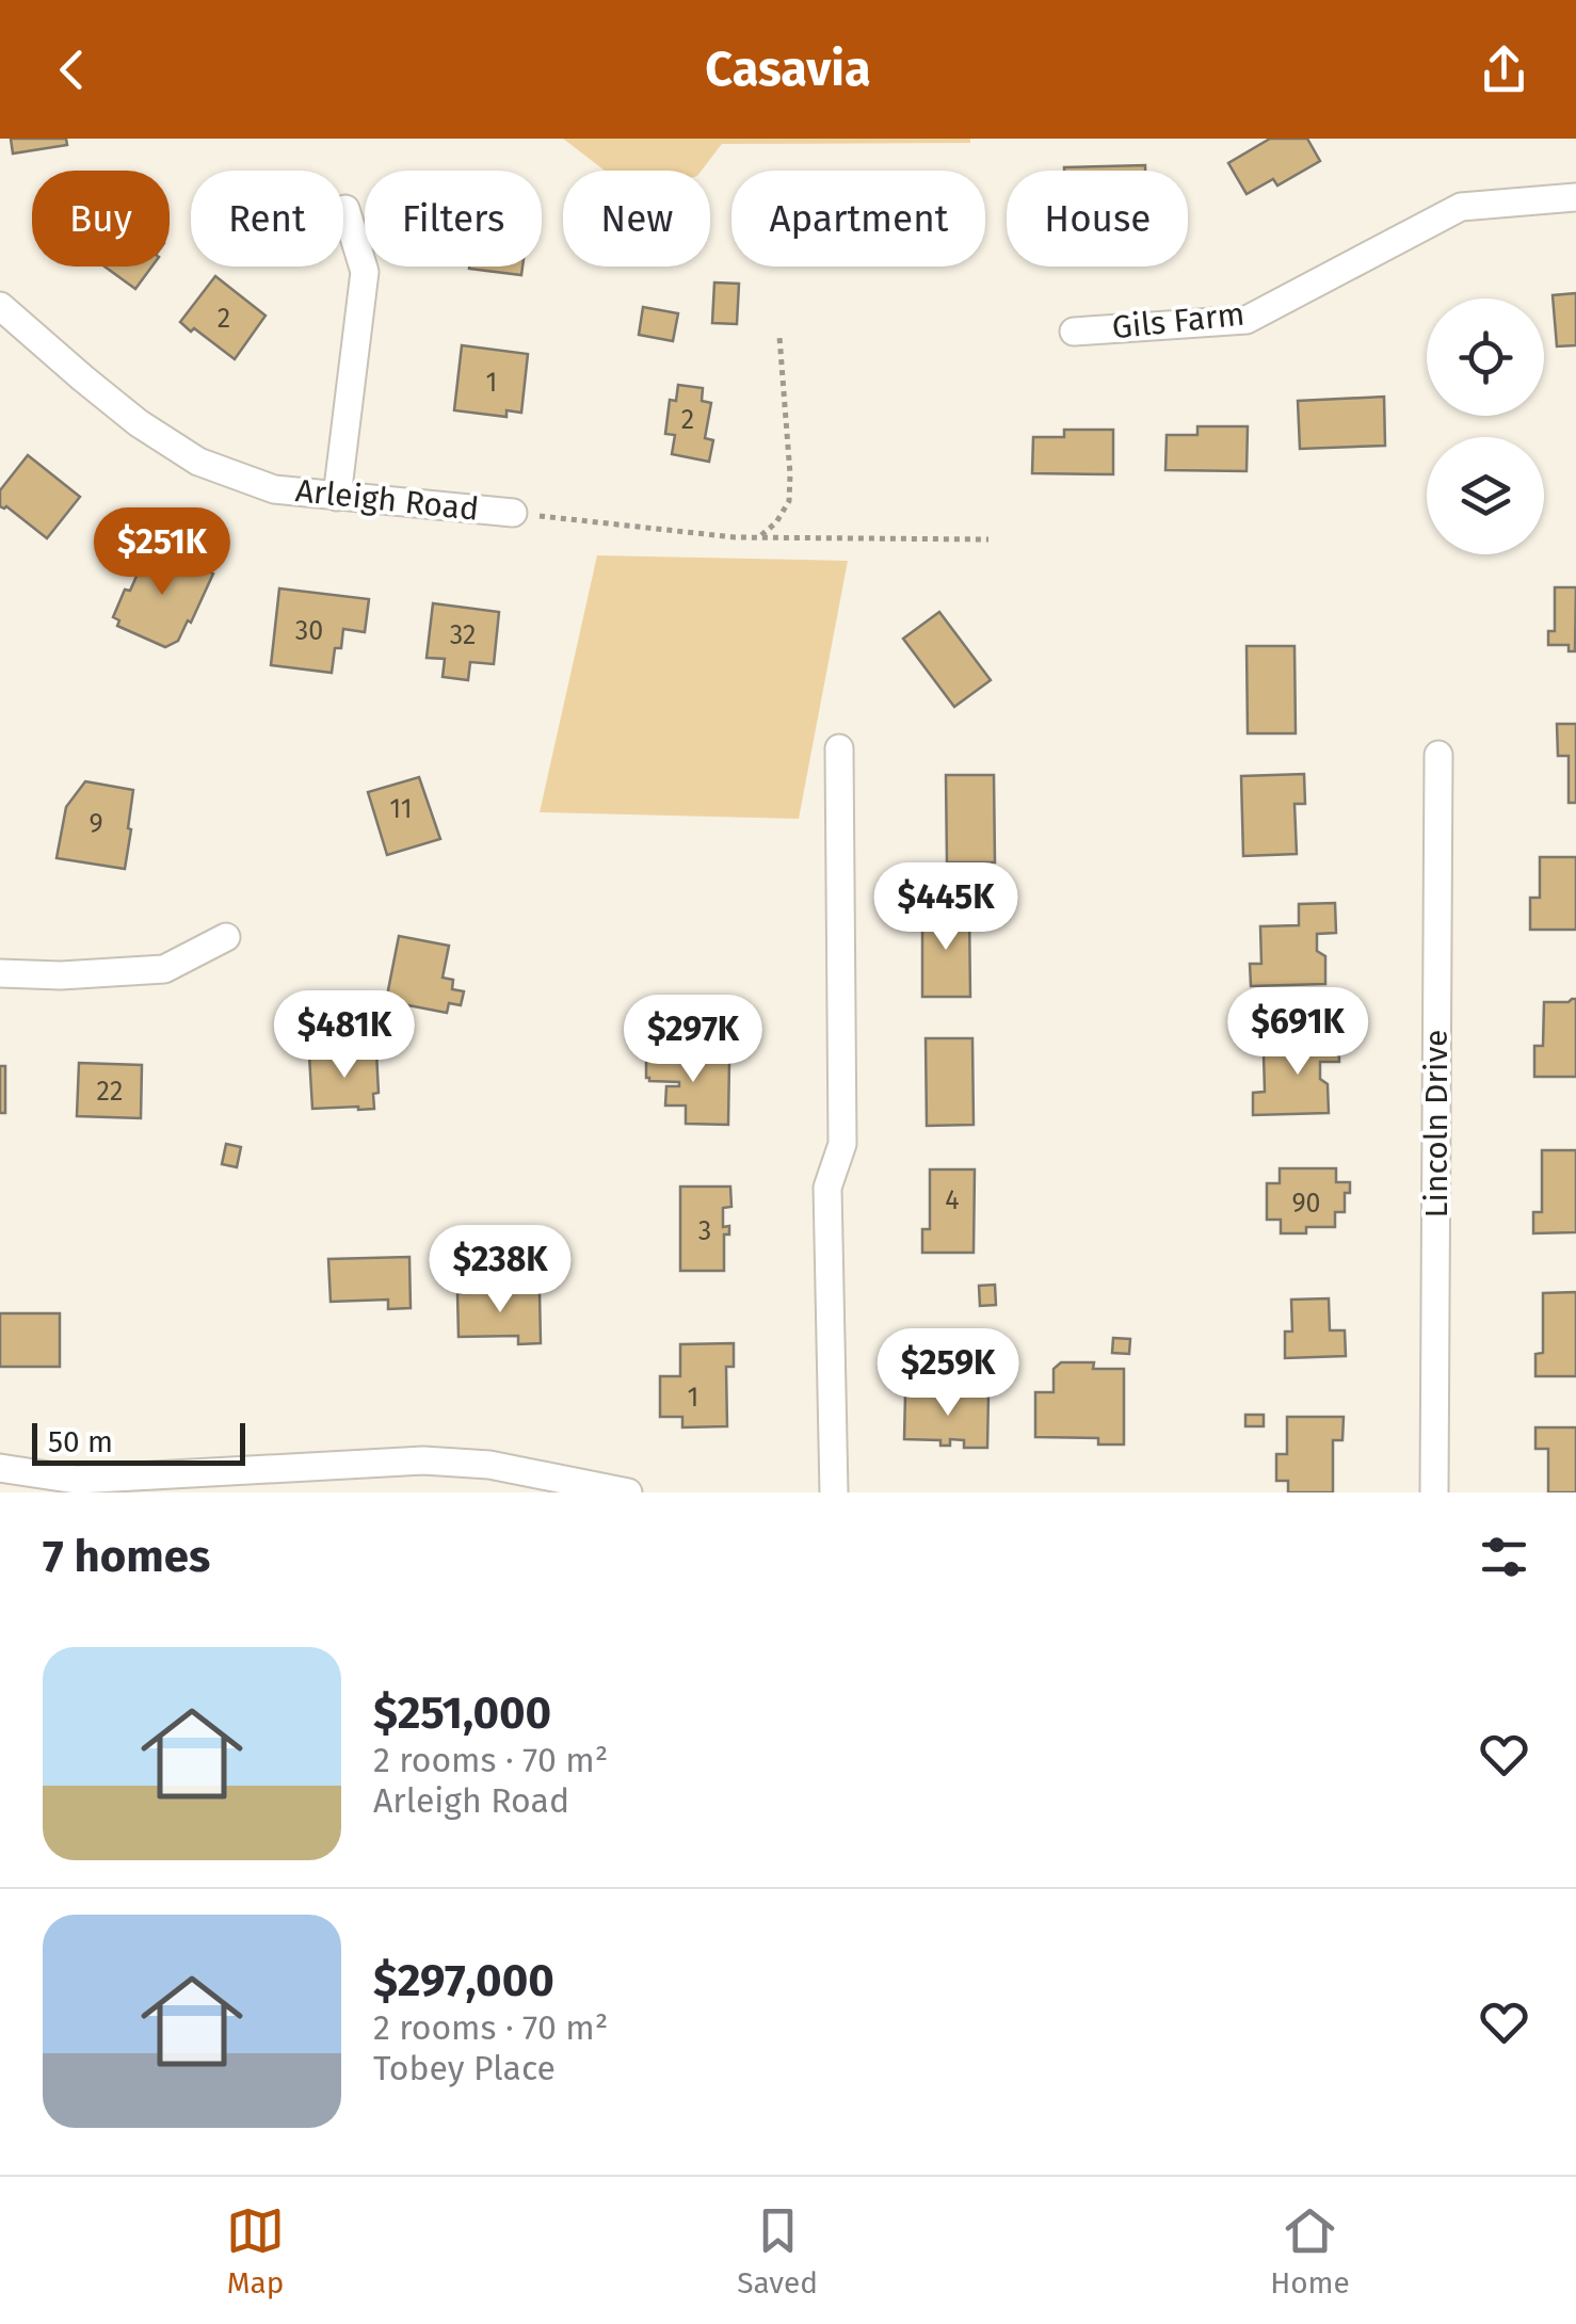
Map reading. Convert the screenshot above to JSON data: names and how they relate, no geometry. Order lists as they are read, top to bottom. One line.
{"streets":{"street":["Gils Farm","Arleigh Road","Lincoln Drive"]},"house_numbers":["2","1","2","30","32","11","9","22","4","90","3","1"],"scale_bar":"50 m","page":{"header":"Casavia","chip":["Buy","Rent","Filters","New","Apartment","House"],"price":["$251K","$445K","$691K","$481K","$297K","$238K","$259K"],"scale":"50 m","heading":"7 homes","list":[{"name":"$251,000","note":"2 rooms · 70 m² · Arleigh Road"},{"name":"$297,000","note":"2 rooms · 70 m² · Tobey Place"}],"tabs":["Map","Saved","Home"]}}
